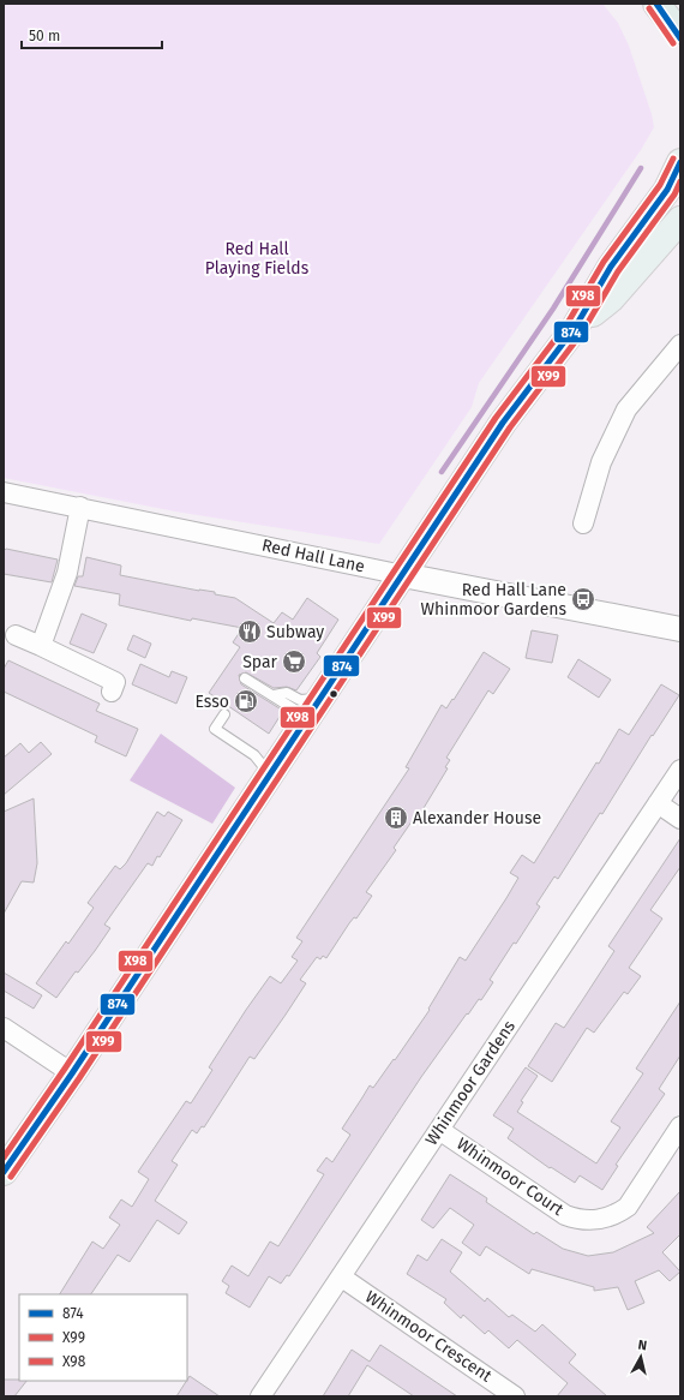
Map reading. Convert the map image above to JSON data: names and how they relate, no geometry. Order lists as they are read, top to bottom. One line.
{"streets":{"street":["Red Hall Lane","Whinmoor Gardens","Whinmoor Court","Whinmoor Crescent"]},"crossings":[["Whinmoor Gardens","Whinmoor Court"],["Whinmoor Gardens","Whinmoor Crescent"]],"parks":["Red Hall Playing Fields"],"places":{"bus stop":["Red Hall Lane Whinmoor Gardens"],"restaurant":["Subway"],"supermarket":["Spar"],"fuel station":["Esso"],"building":["Alexander House"]},"lines":["transit line 874","transit line X99","transit line X98"],"legend":["874","X99","X98"],"scale_bar":"50 m","north":"top"}
